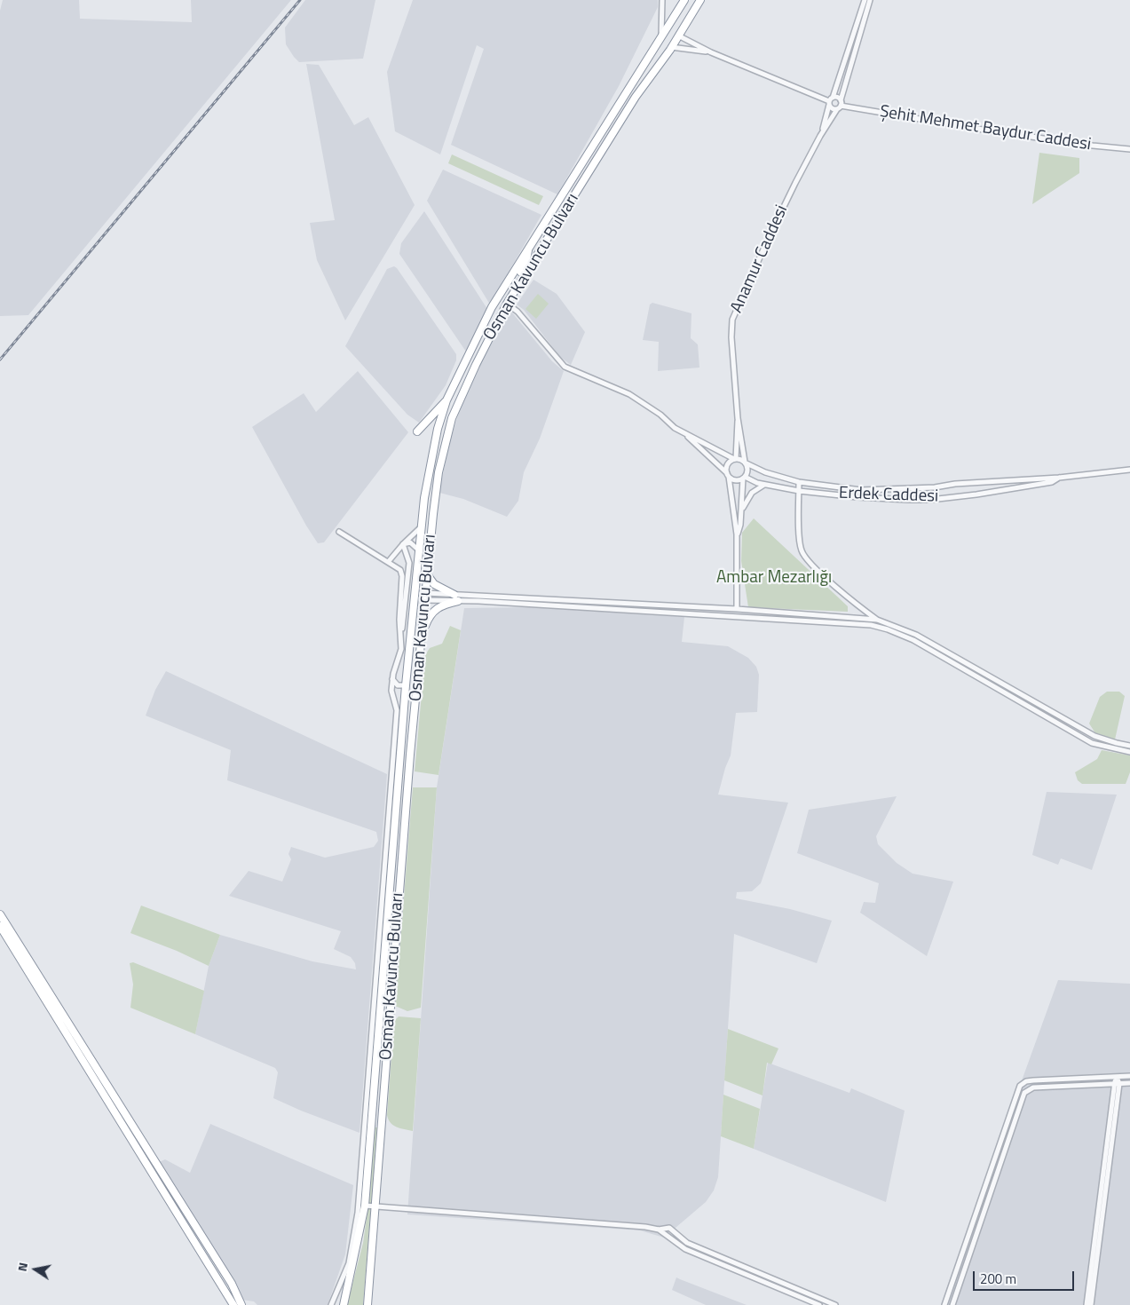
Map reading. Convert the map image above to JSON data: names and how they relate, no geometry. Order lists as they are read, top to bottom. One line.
{"streets":{"highway":["Osman Kavuncu Bulvarı"],"street":["Şehit Mehmet Baydur Caddesi","Anamur Caddesi","Erdek Caddesi"]},"parks":["Ambar Mezarlığı"],"scale_bar":"200 m","north":"left"}
